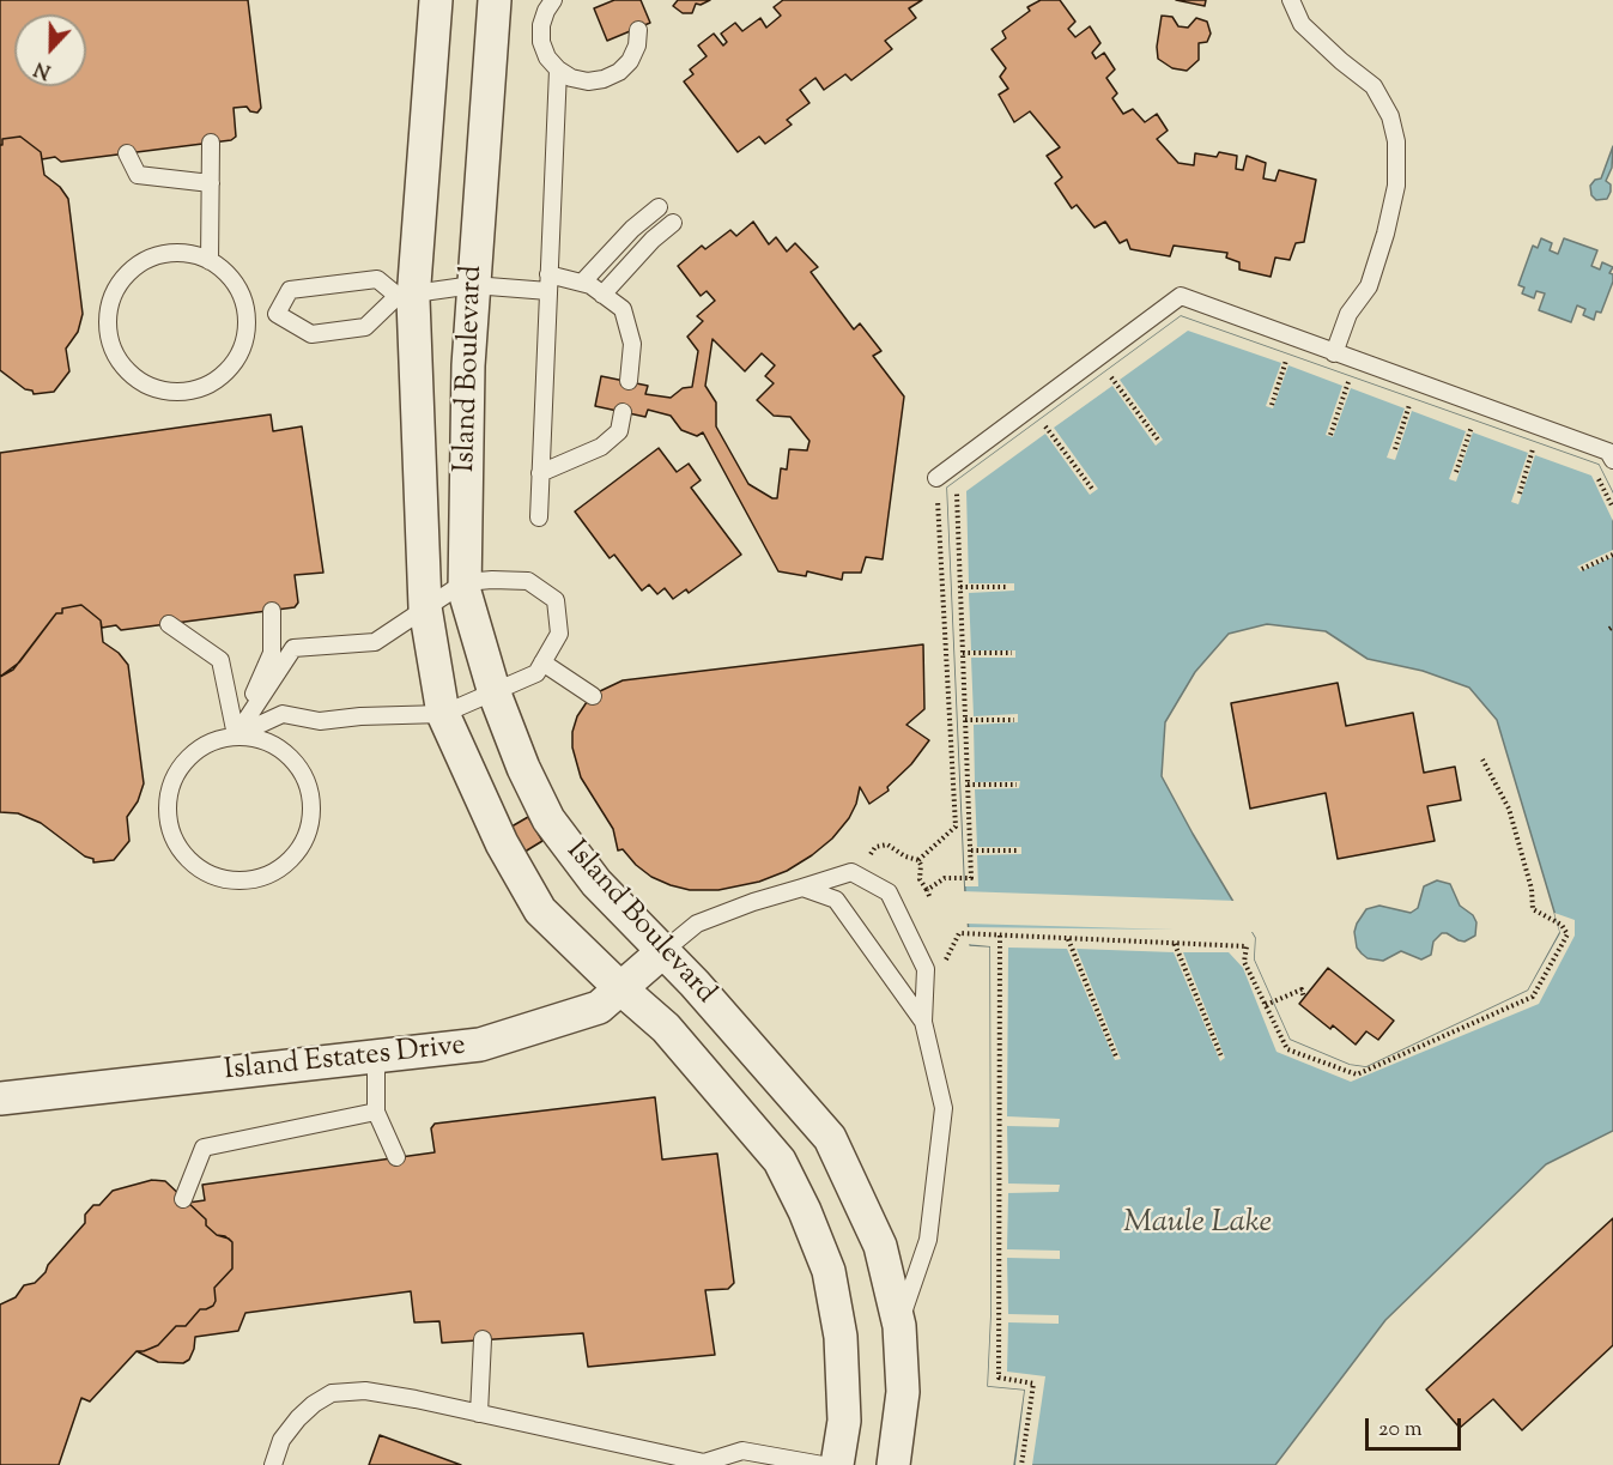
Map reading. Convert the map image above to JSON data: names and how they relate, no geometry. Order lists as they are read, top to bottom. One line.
{"streets":{"street":["Island Boulevard","Island Estates Drive"]},"crossings":[["Island Boulevard","Island Estates Drive"]],"water":["Maule Lake"],"scale_bar":"20 m","north":"bottom"}
